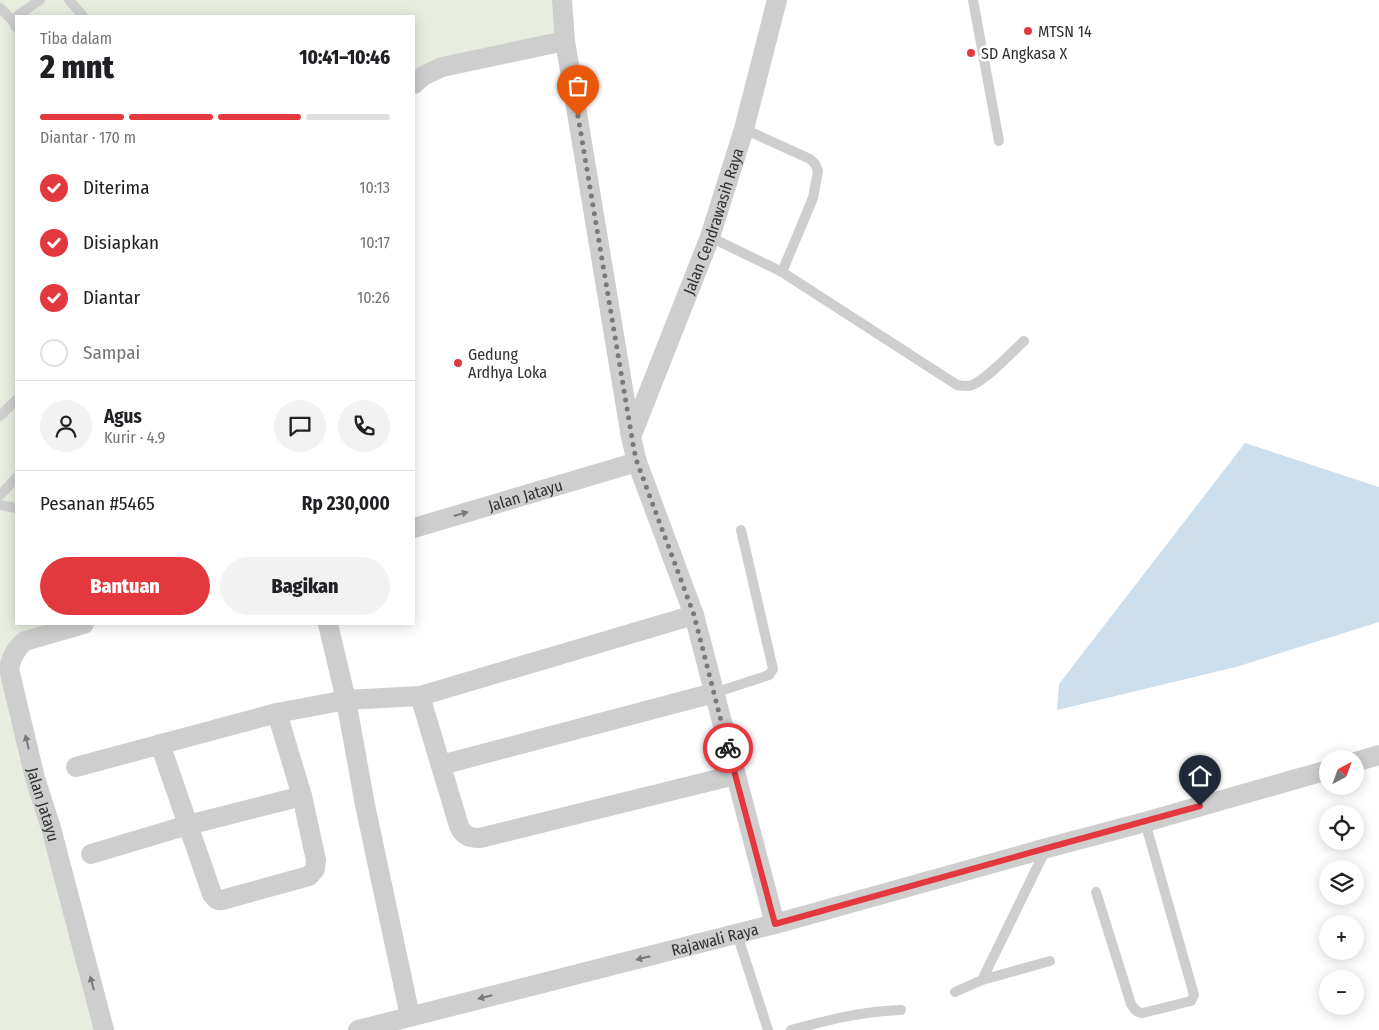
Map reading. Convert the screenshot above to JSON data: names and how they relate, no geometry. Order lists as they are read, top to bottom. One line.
{"streets":{"street":["Jalan Cendrawasih Raya","Jalan Jatayu","Rajawali Raya"]},"places":["MTSN 14","SD Angkasa X","Gedung Ardhya Loka"],"north":"top right","page":{"heading":["2 mnt","Tiba dalam","10:41–10:46"],"panel":["Agus","Kurir · 4.9","Pesanan #5465","Rp 230,000"],"bar":"Diantar · 170 m","list":[["Diterima","10:13"],["Disiapkan","10:17"],["Diantar","10:26"],"Sampai"],"buttons":["Bantuan","Bagikan"],"map_buttons":["+","−"]}}
